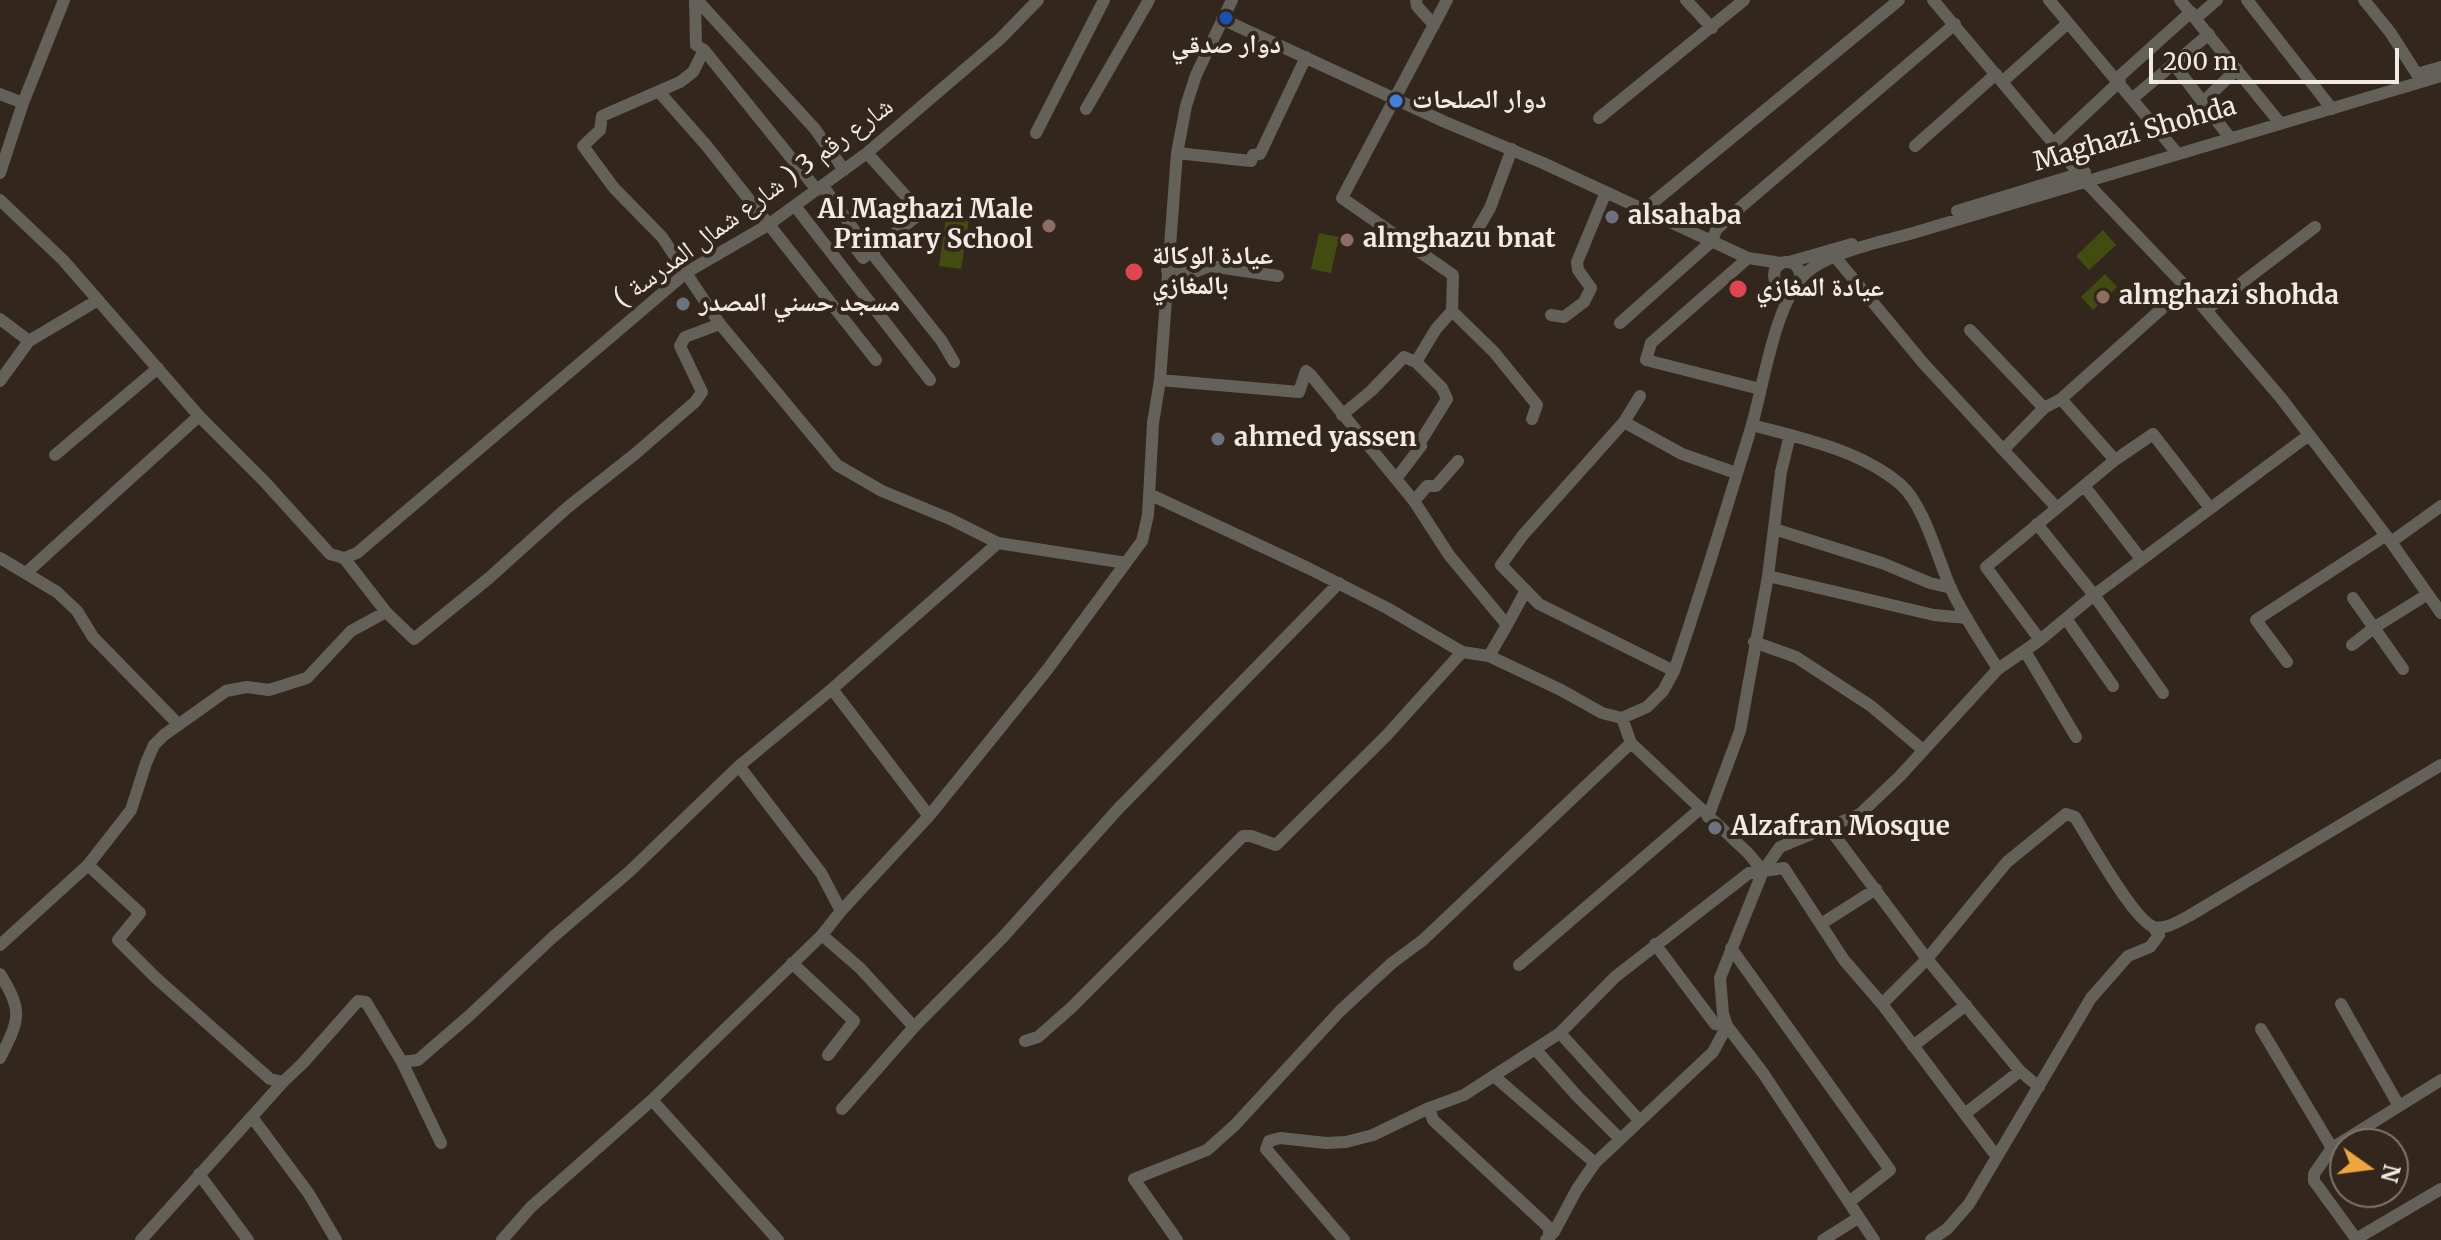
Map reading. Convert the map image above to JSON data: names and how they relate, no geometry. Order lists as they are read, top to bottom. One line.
{"streets":{"street":["Maghazi Shohda","شارع رقم 3 ( شارع شمال المدرسة )"]},"places":["دوار صدقي","دوار الصلحات","alsahaba","Al Maghazi Male Primary School","almghazu bnat","عيادة الوكالة بالمغازي","عيادة المغازي","almghazi shohda","مسجد حسني المصدر","ahmed yassen","Alzafran Mosque"],"scale_bar":"200 m","north":"right"}
